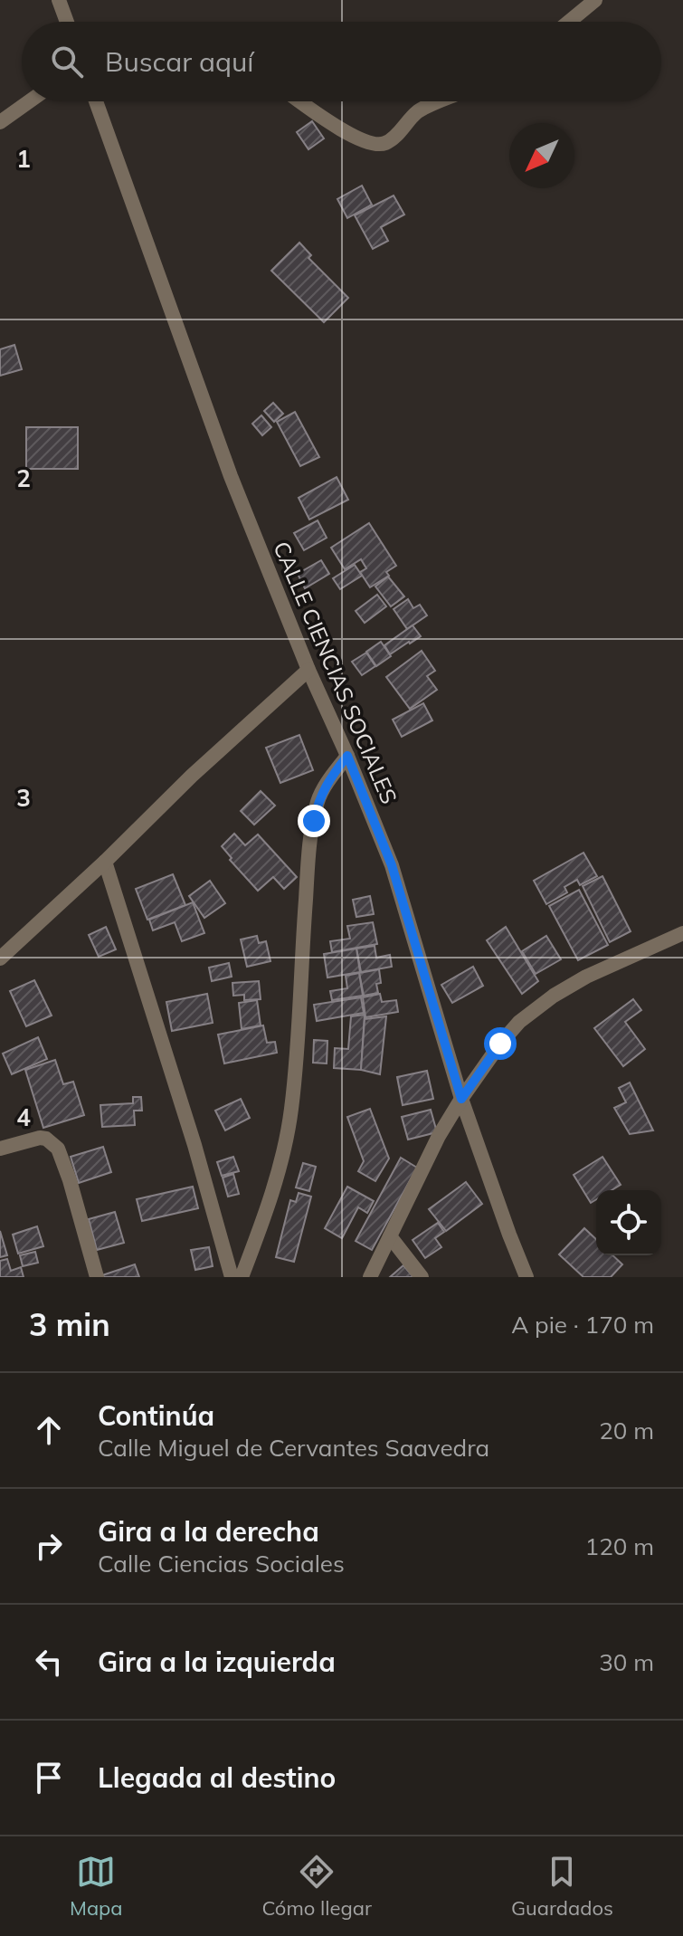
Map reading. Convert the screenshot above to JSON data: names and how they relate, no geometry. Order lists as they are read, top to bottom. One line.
{"streets":{"street":["CALLE CIENCIAS SOCIALES"]},"north":"bottom left","page":{"search":"Buscar aquí","heading":["3 min","A pie · 170 m"],"list":[["Continúa","Calle Miguel de Cervantes Saavedra","20 m"],["Gira a la derecha","Calle Ciencias Sociales","120 m"],["Gira a la izquierda","30 m"],"Llegada al destino"],"nav":["Mapa","Cómo llegar","Guardados"]},"grid":{"rows":["1","2","3","4"]}}
